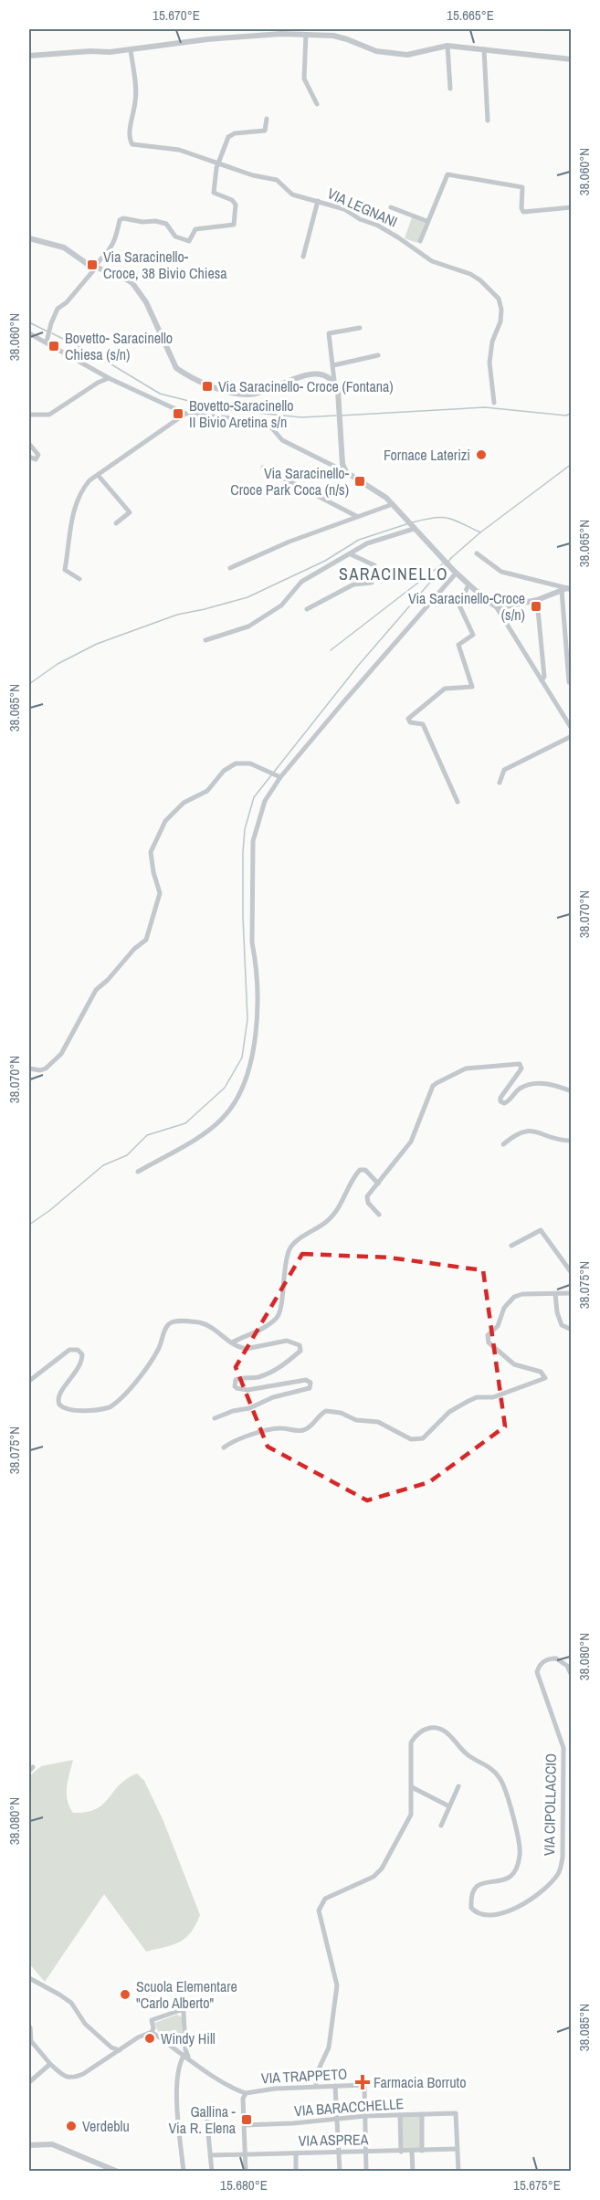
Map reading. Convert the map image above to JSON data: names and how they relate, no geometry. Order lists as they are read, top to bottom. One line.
{"streets":{"street":["VIA LEGNANI","VIA CIPOLLACCIO","VIA TRAPPETO","VIA BARACCHELLE","VIA ASPREA"]},"crossings":[["VIA CIPOLLACCIO","VIA TRAPPETO"],["VIA TRAPPETO","VIA BARACCHELLE"],["VIA BARACCHELLE","VIA ASPREA"]],"districts":["SARACINELLO"],"places":{"transit":["Via Saracinello- Croce, 38 Bivio Chiesa","Bovetto- Saracinello Chiesa (s/n)","Via Saracinello- Croce (Fontana)","Bovetto-Saracinello II Bivio Aretina s/n","Via Saracinello- Croce Park Coca (n/s)","Via Saracinello-Croce (s/n)","Gallina - Via R. Elena"],"other":["Fornace Laterizi","Scuola Elementare \"Carlo Alberto\"","Windy Hill","Verdeblu"],"health":["Farmacia Borruto"]},"coordinates":["15.670°E","15.665°E","38.060°N","38.065°N","38.070°N","38.075°N","38.080°N","38.085°N","15.680°E","15.675°E"]}
